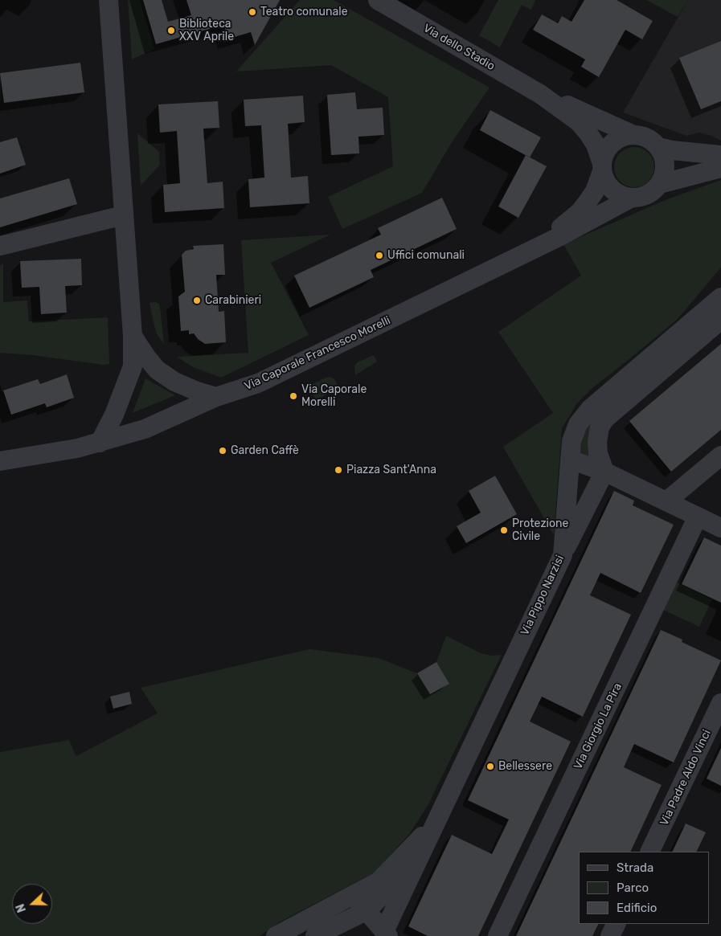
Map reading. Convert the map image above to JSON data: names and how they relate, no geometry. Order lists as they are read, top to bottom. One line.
{"streets":{"street":["Via dello Stadio","Via Caporale Francesco Morelli","Via Pippo Narzisi","Via Giorgio La Pira","Via Padre Aldo Vinci"]},"places":["Teatro comunale","Biblioteca XXV Aprile","Uffici comunali","Carabinieri","Via Caporale Morelli","Garden Caffè","Piazza Sant'Anna","Protezione Civile","Bellessere"],"legend":["Strada","Parco","Edificio"],"north":"left"}
